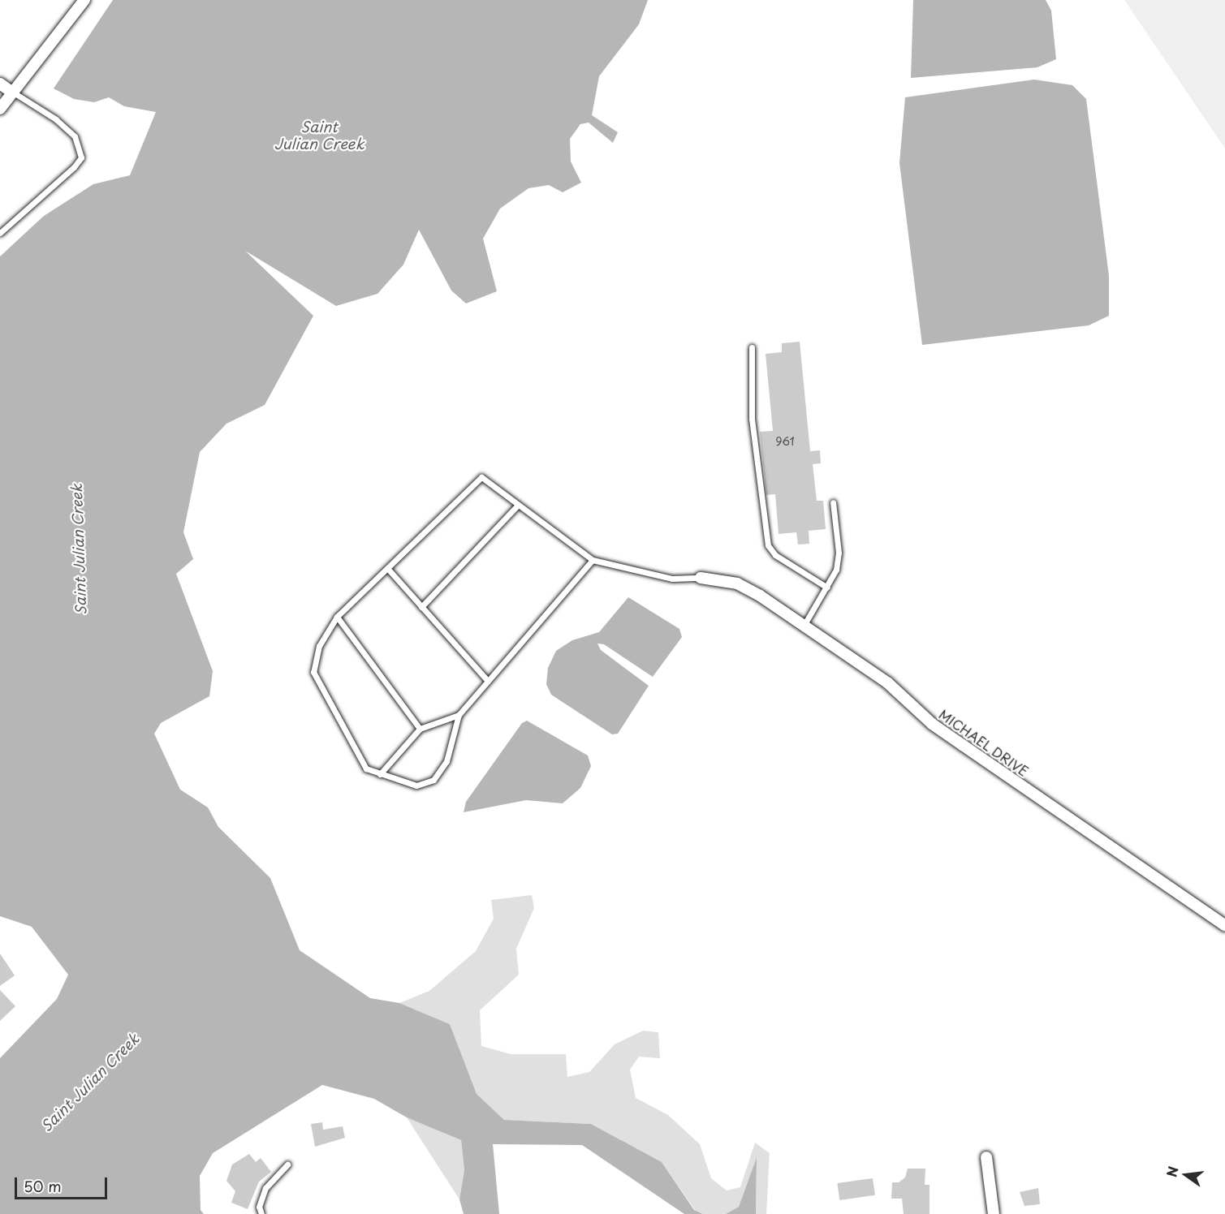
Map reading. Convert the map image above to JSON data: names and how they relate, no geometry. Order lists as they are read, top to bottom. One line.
{"streets":{"street":["MICHAEL DRIVE"]},"water":["Saint Julian Creek"],"house_numbers":["961"],"scale_bar":"50 m","north":"left"}
